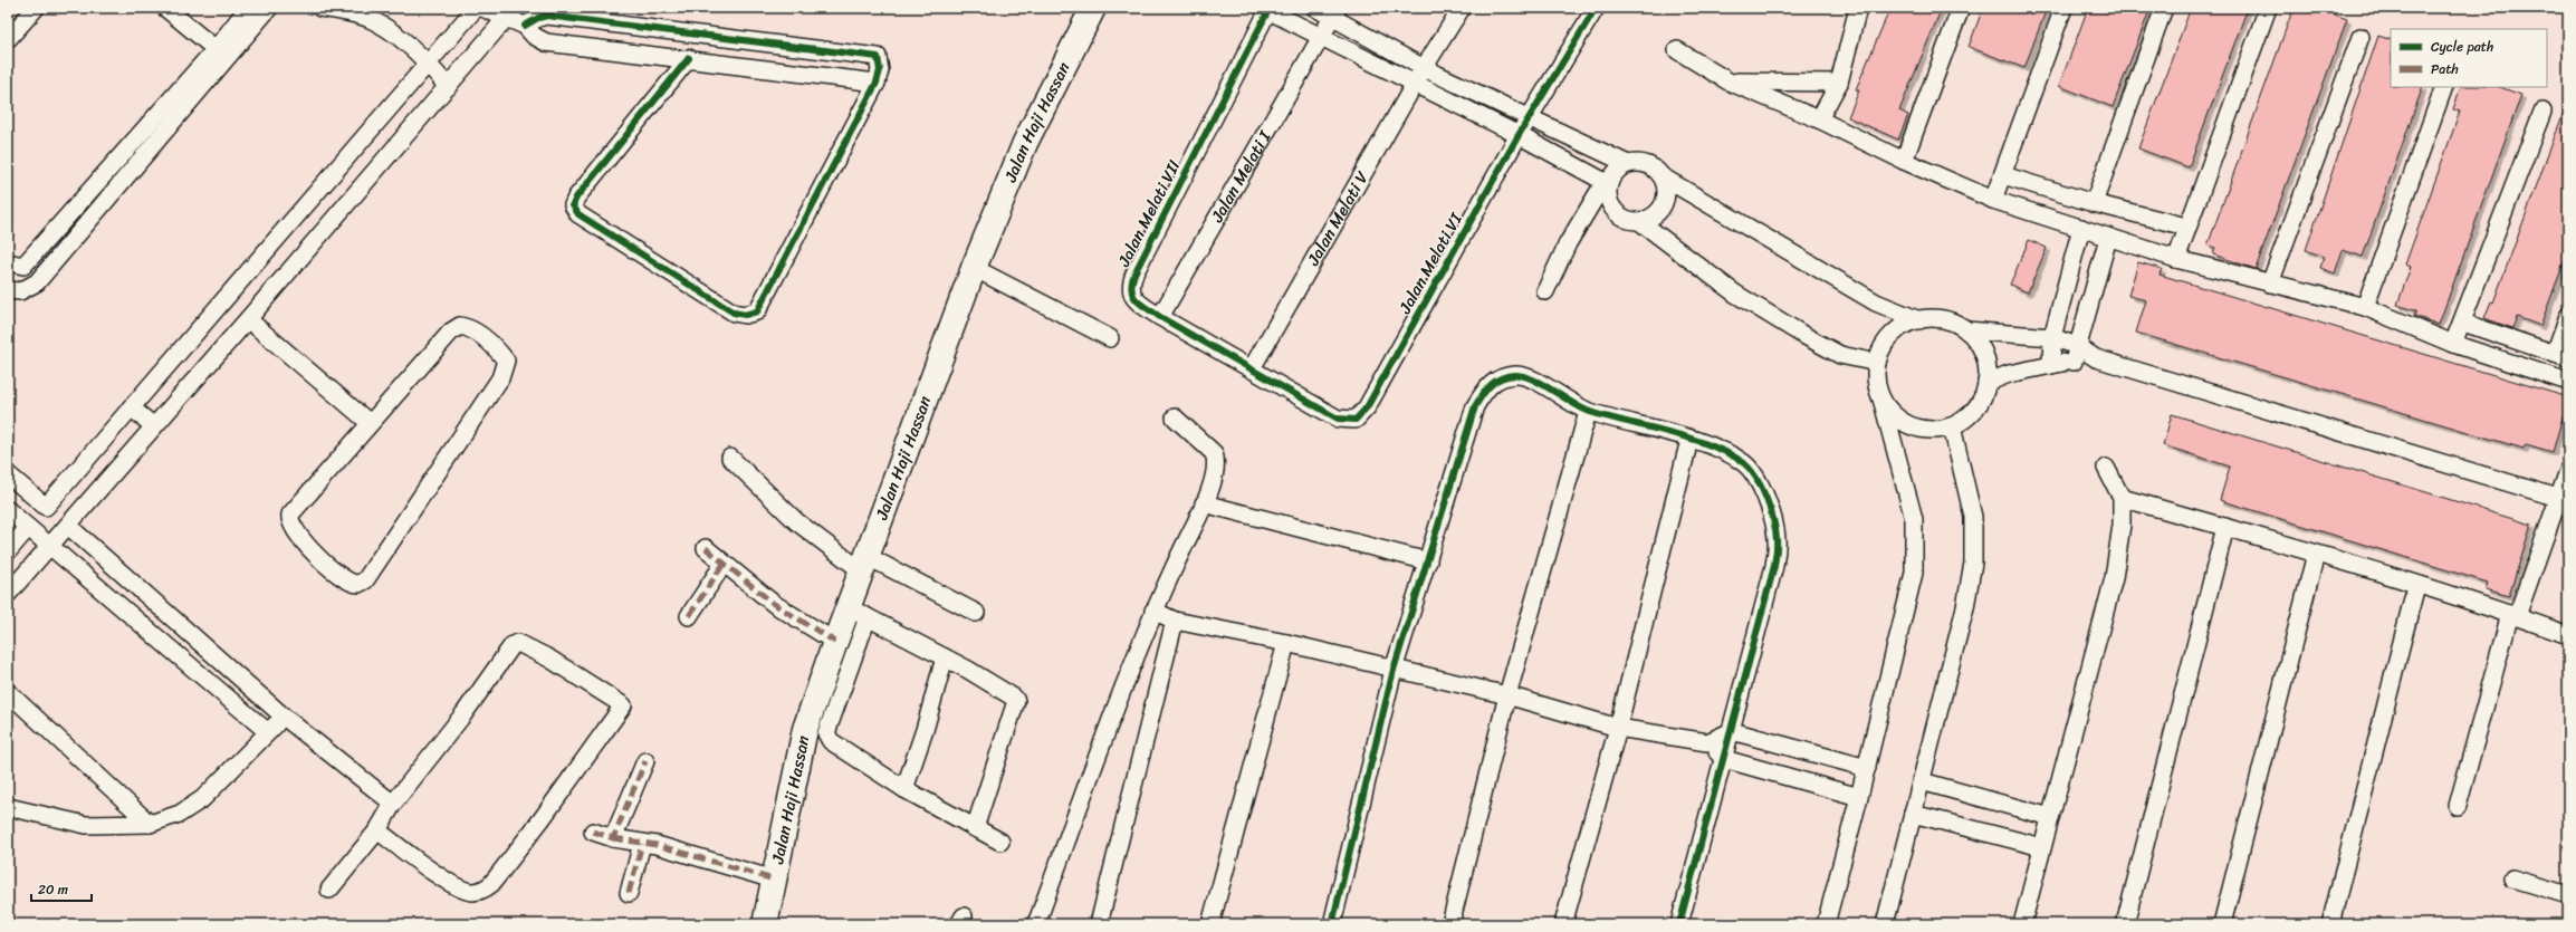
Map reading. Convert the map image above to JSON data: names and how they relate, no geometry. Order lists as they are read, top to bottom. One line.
{"streets":{"street":["Jalan Haji Hassan","Jalan Melati I","Jalan Melati VII","Jalan Melati V","Jalan Melati VI"]},"crossings":[["Jalan Melati I","Jalan Melati VII"],["Jalan Melati VII","Jalan Melati V"],["Jalan Melati VII","Jalan Melati VI"]],"legend":["Cycle path","Path"],"scale_bar":"20 m"}
